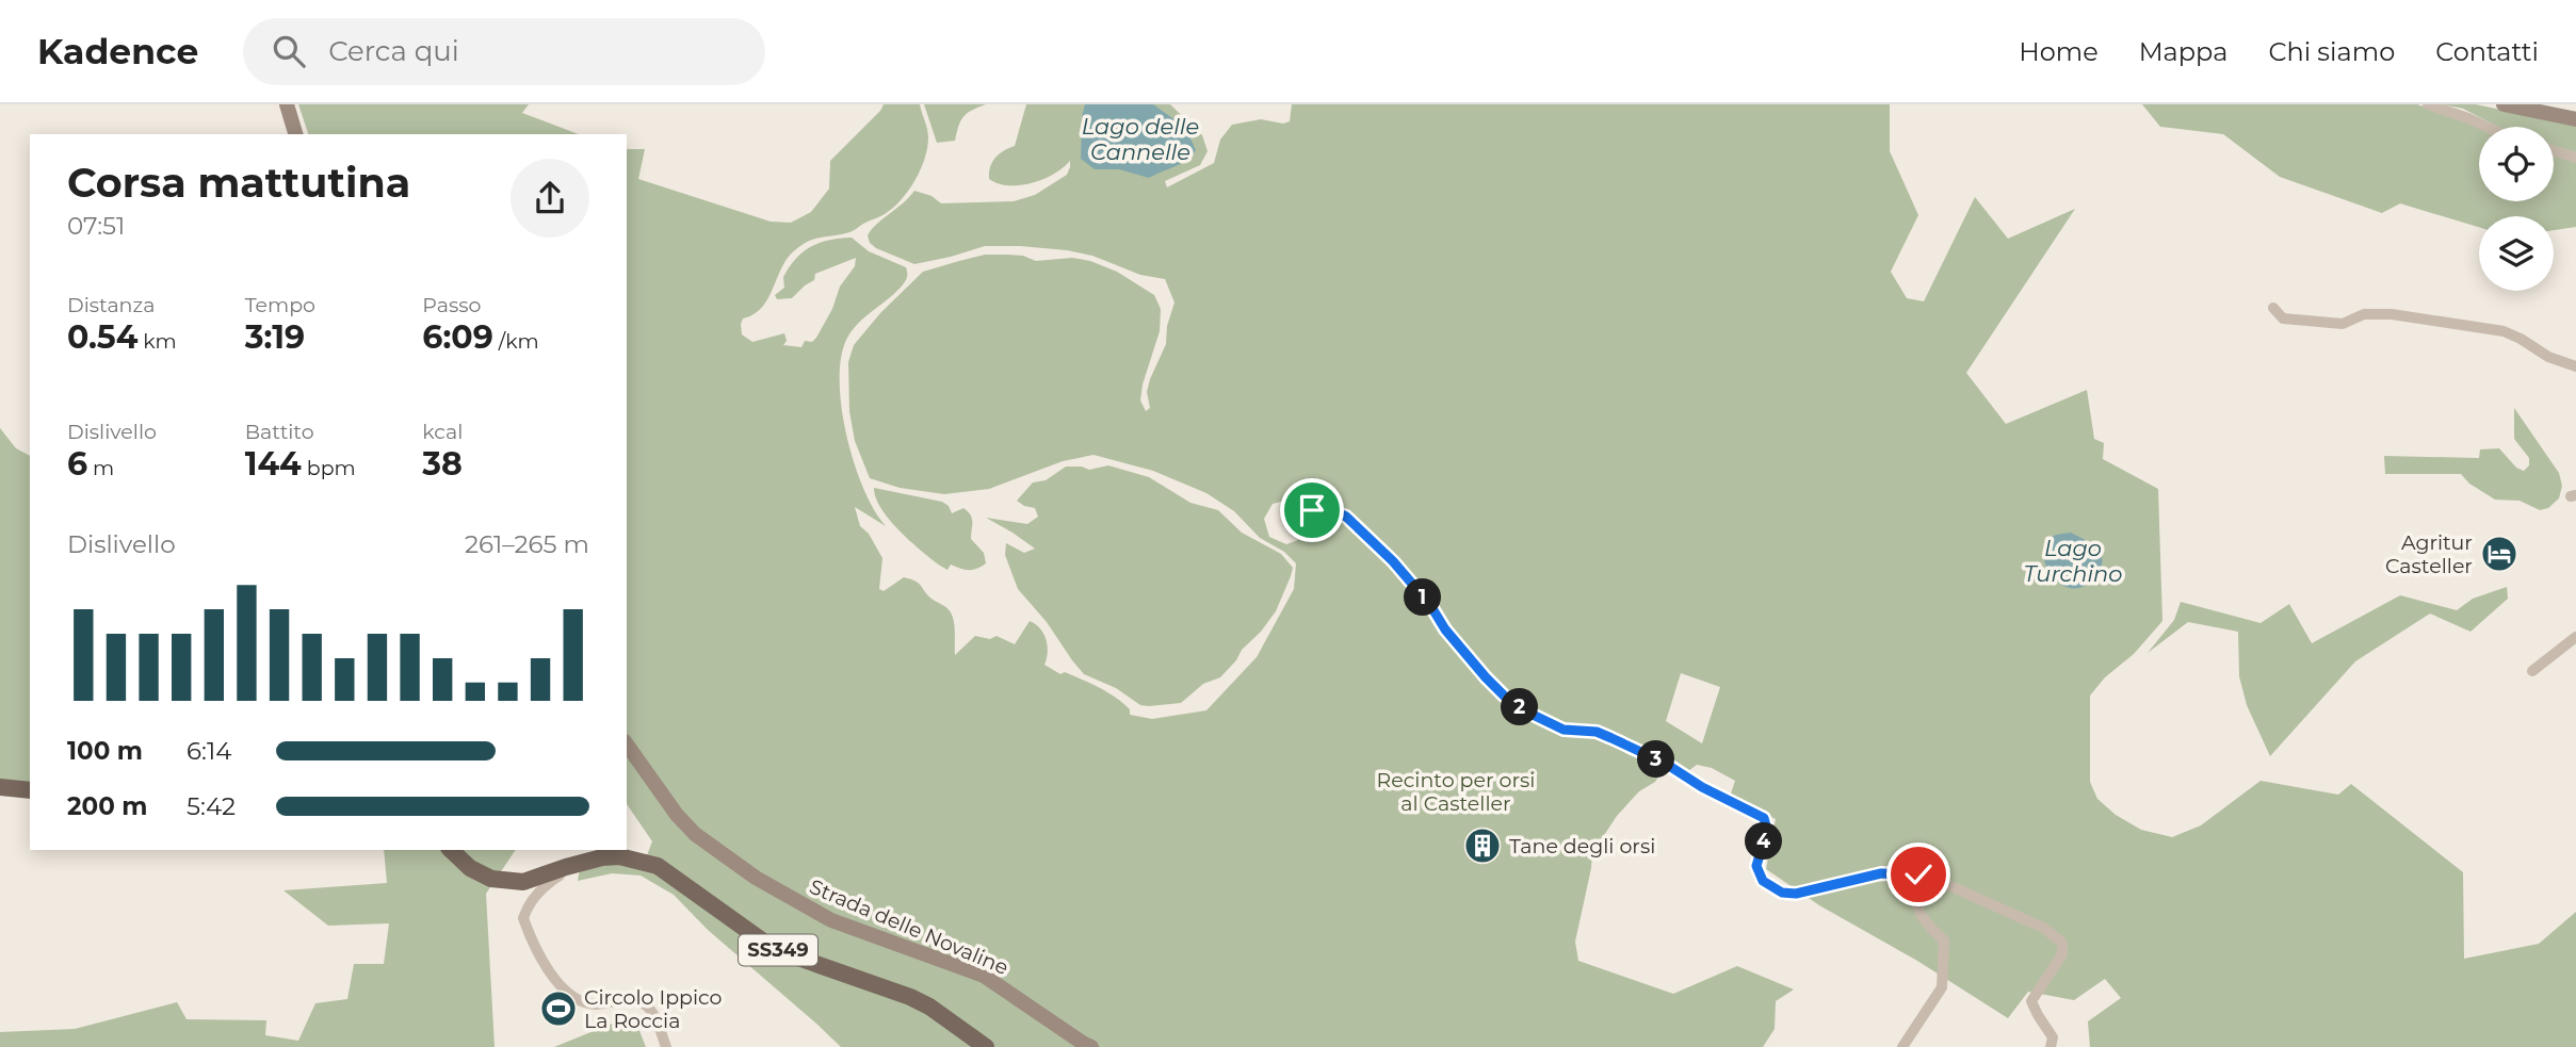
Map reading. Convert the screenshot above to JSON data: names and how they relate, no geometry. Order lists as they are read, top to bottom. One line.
{"streets":{"main road":["SS349"],"street":["Strada delle Novaline"]},"water":["Lago delle Cannelle","Lago Turchino"],"parks":["Recinto per orsi al Casteller"],"places":{"hotel":["Agritur Casteller"],"building":["Tane degli orsi"],"sports":["Circolo Ippico La Roccia"]},"page":{"header":"Kadence","search":"Cerca qui","nav":["Home","Mappa","Chi siamo","Contatti"],"heading":["Corsa mattutina","07:51"],"stats":[["Distanza","0.54 km"],["Tempo","3:19"],["Passo","6:09 /km"],["Dislivello","6 m"],["Battito","144 bpm"],["kcal","38"]],"chart":["Dislivello","261–265 m"],"pins":["1","2","3","4"],"list":[{"name":"100 m","note":"6:14"},{"name":"200 m","note":"5:42"}]}}
